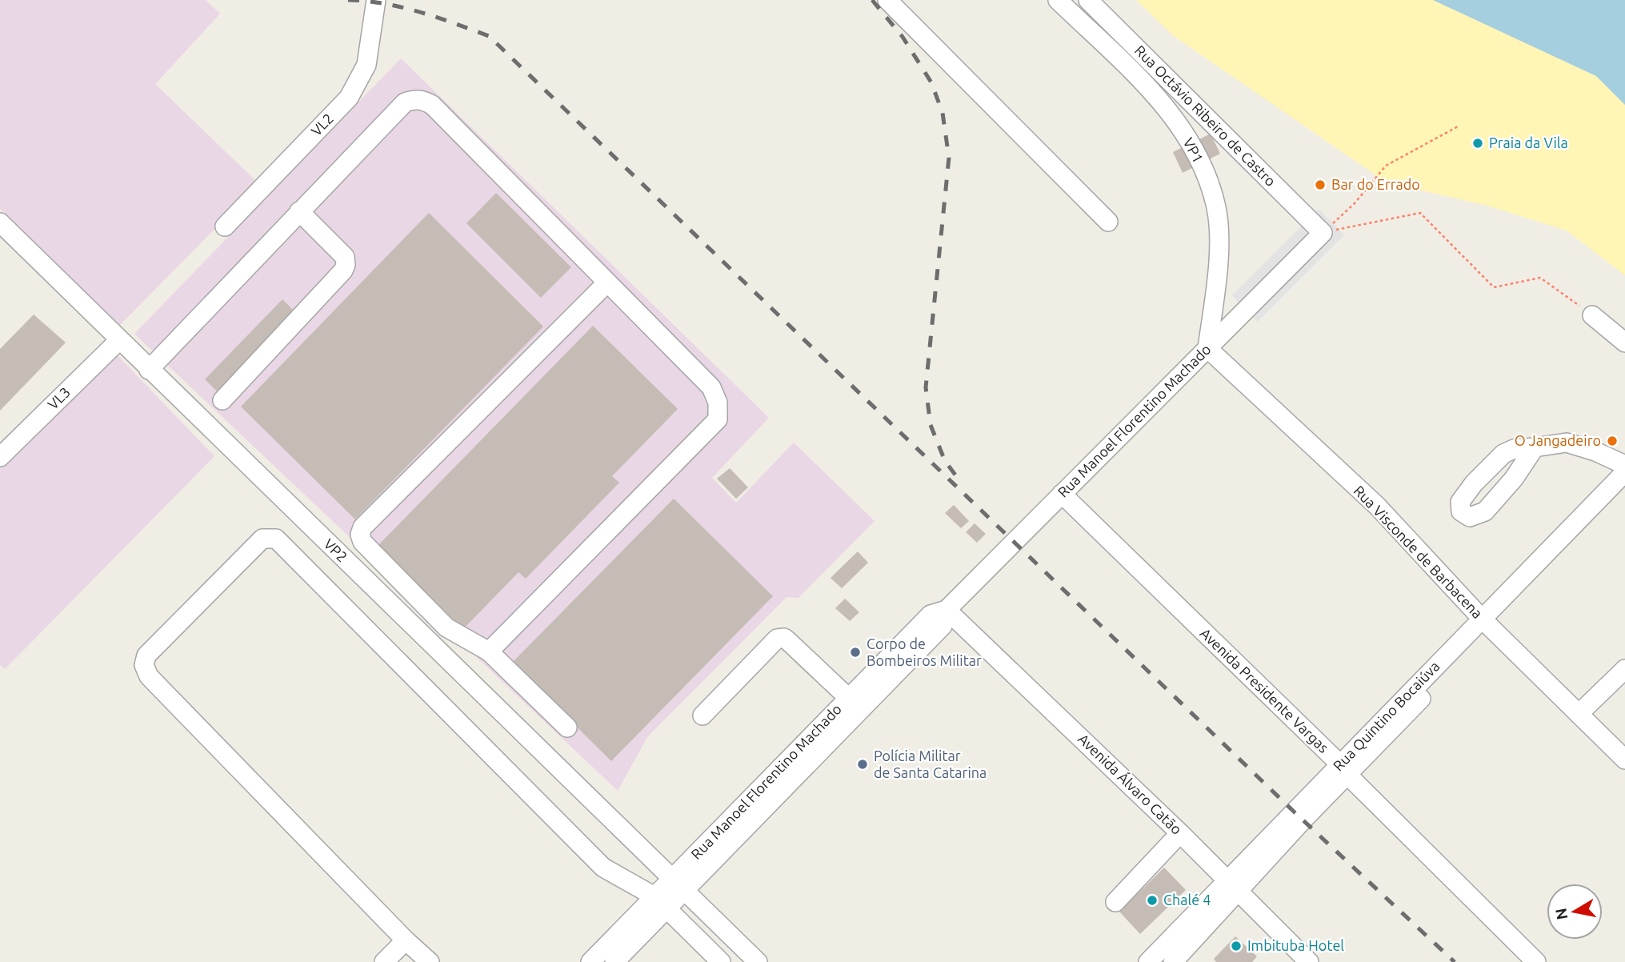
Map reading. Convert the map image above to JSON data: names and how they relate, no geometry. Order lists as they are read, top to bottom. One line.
{"streets":{"street":["Rua Octávio Ribeiro de Castro","VL2","VP1","VL3","Rua Manoel Florentino Machado","VP2","Rua Visconde de Barbacena","Avenida Presidente Vargas","Rua Quintino Bocaiúva","Avenida Álvaro Catão"]},"crossings":[["Rua Octávio Ribeiro de Castro","Rua Manoel Florentino Machado"],["VP1","Rua Manoel Florentino Machado"],["VP1","Rua Visconde de Barbacena"],["VL3","VP2"],["Rua Manoel Florentino Machado","VP2"],["Rua Manoel Florentino Machado","Rua Visconde de Barbacena"],["Rua Manoel Florentino Machado","Avenida Presidente Vargas"],["Rua Manoel Florentino Machado","Avenida Álvaro Catão"],["Rua Visconde de Barbacena","Rua Quintino Bocaiúva"],["Avenida Presidente Vargas","Rua Quintino Bocaiúva"],["Rua Quintino Bocaiúva","Avenida Álvaro Catão"]],"places":["Praia da Vila","Bar do Errado","O Jangadeiro","Corpo de Bombeiros Militar","Polícia Militar de Santa Catarina","Chalé 4","Imbituba Hotel"],"north":"left"}
